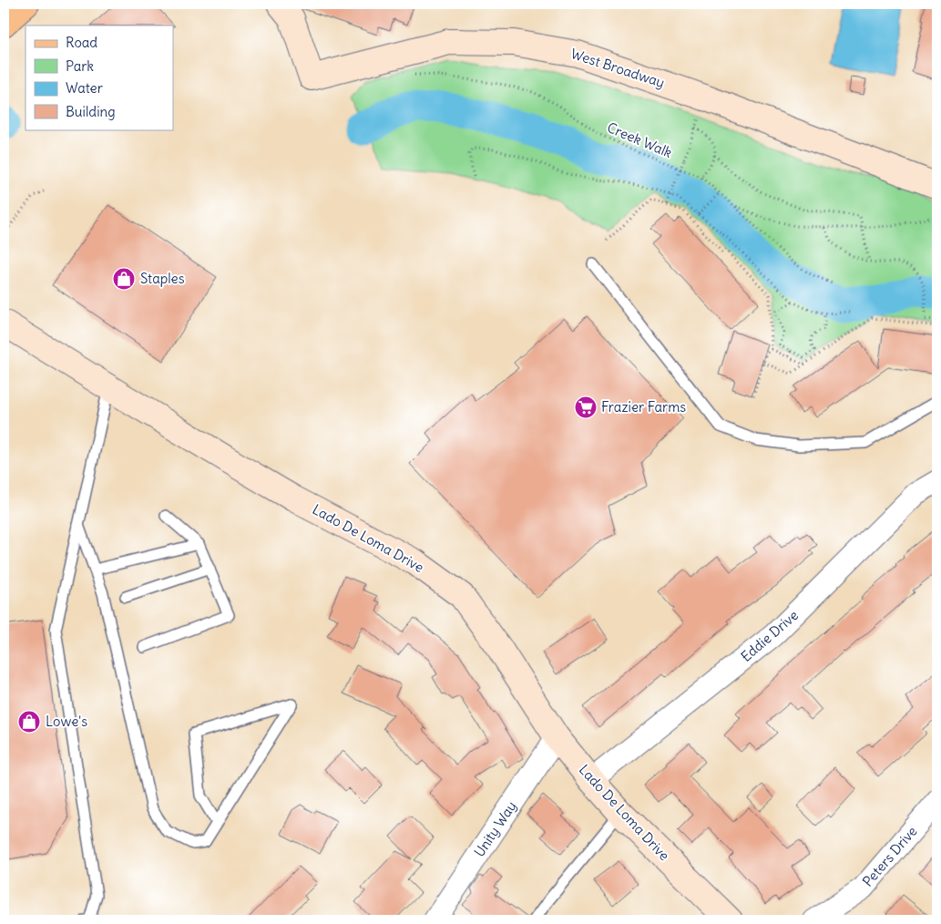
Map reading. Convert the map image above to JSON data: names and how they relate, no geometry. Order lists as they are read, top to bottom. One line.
{"streets":{"street":["West Broadway","Lado De Loma Drive","Eddie Drive","Unity Way","Peters Drive"],"path":["Creek Walk"]},"crossings":[["Lado De Loma Drive","Eddie Drive"],["Lado De Loma Drive","Unity Way"]],"places":{"shop":["Staples","Lowe's"],"supermarket":["Frazier Farms"]},"legend":["Road","Park","Water","Building"]}
